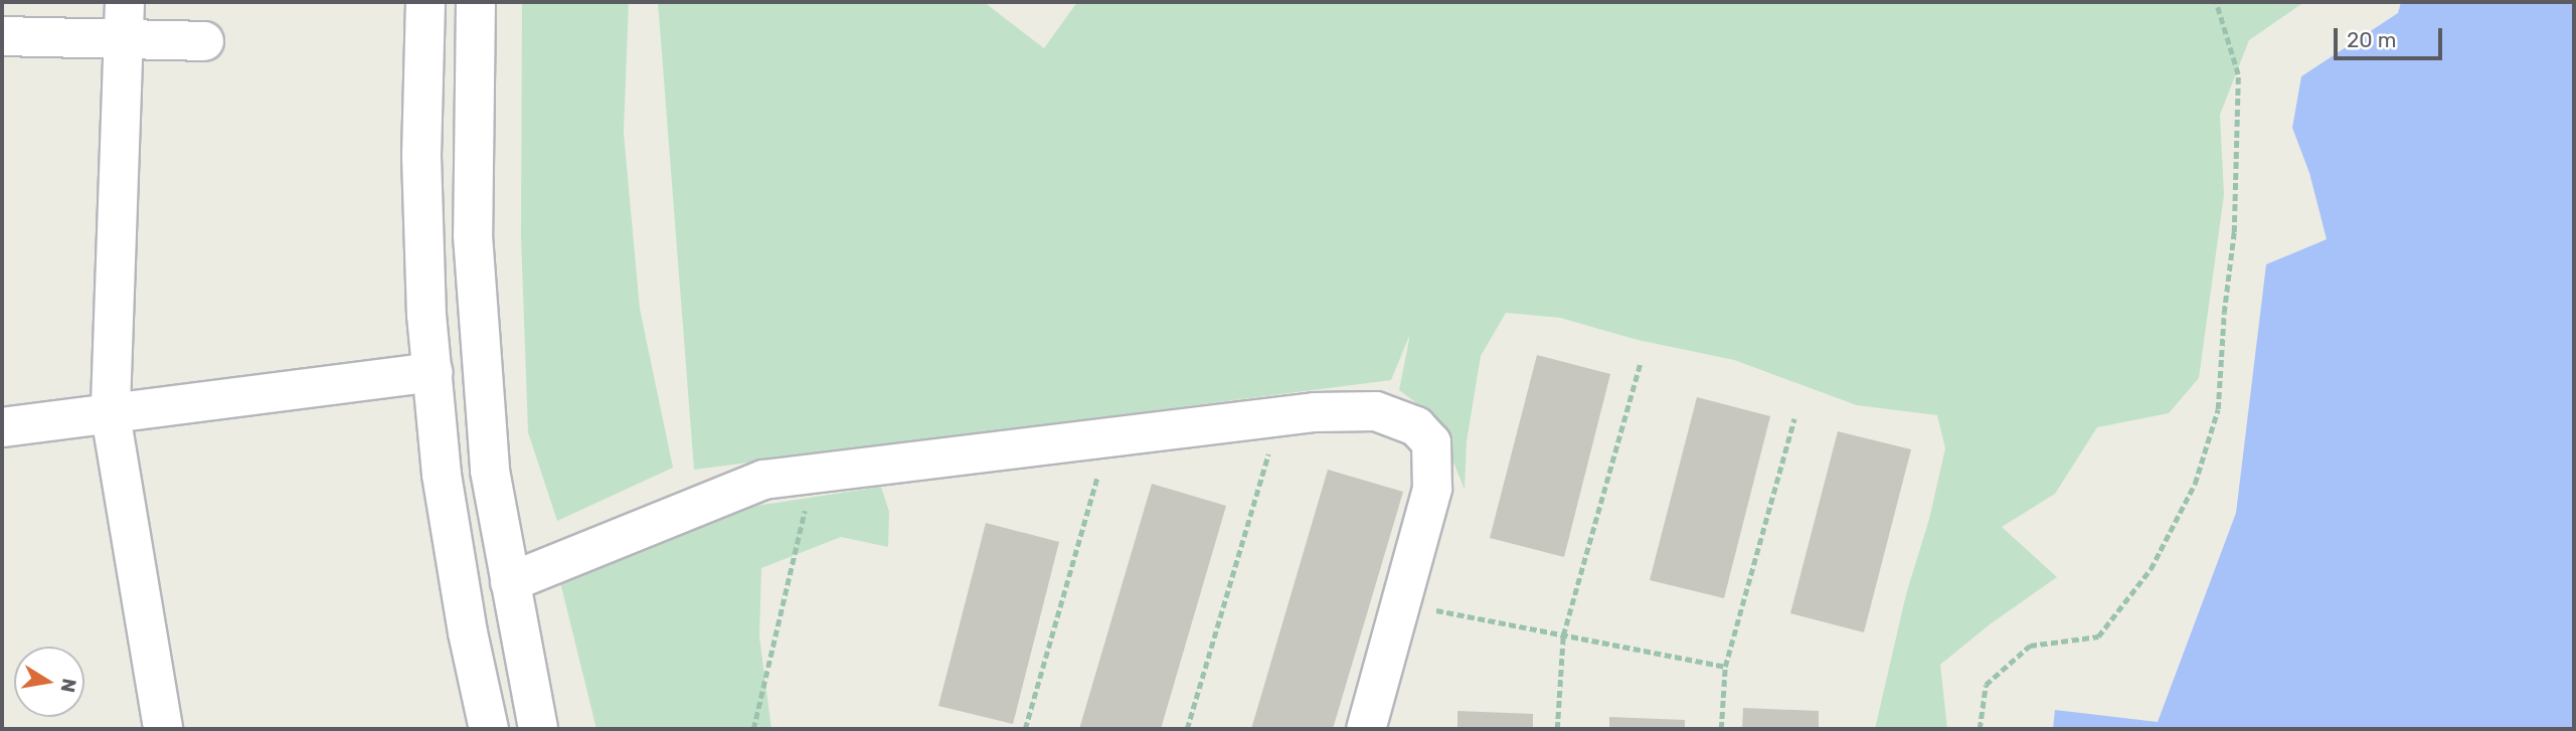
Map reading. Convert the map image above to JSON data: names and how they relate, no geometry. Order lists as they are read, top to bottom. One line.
{"scale_bar":"20 m","north":"right"}
